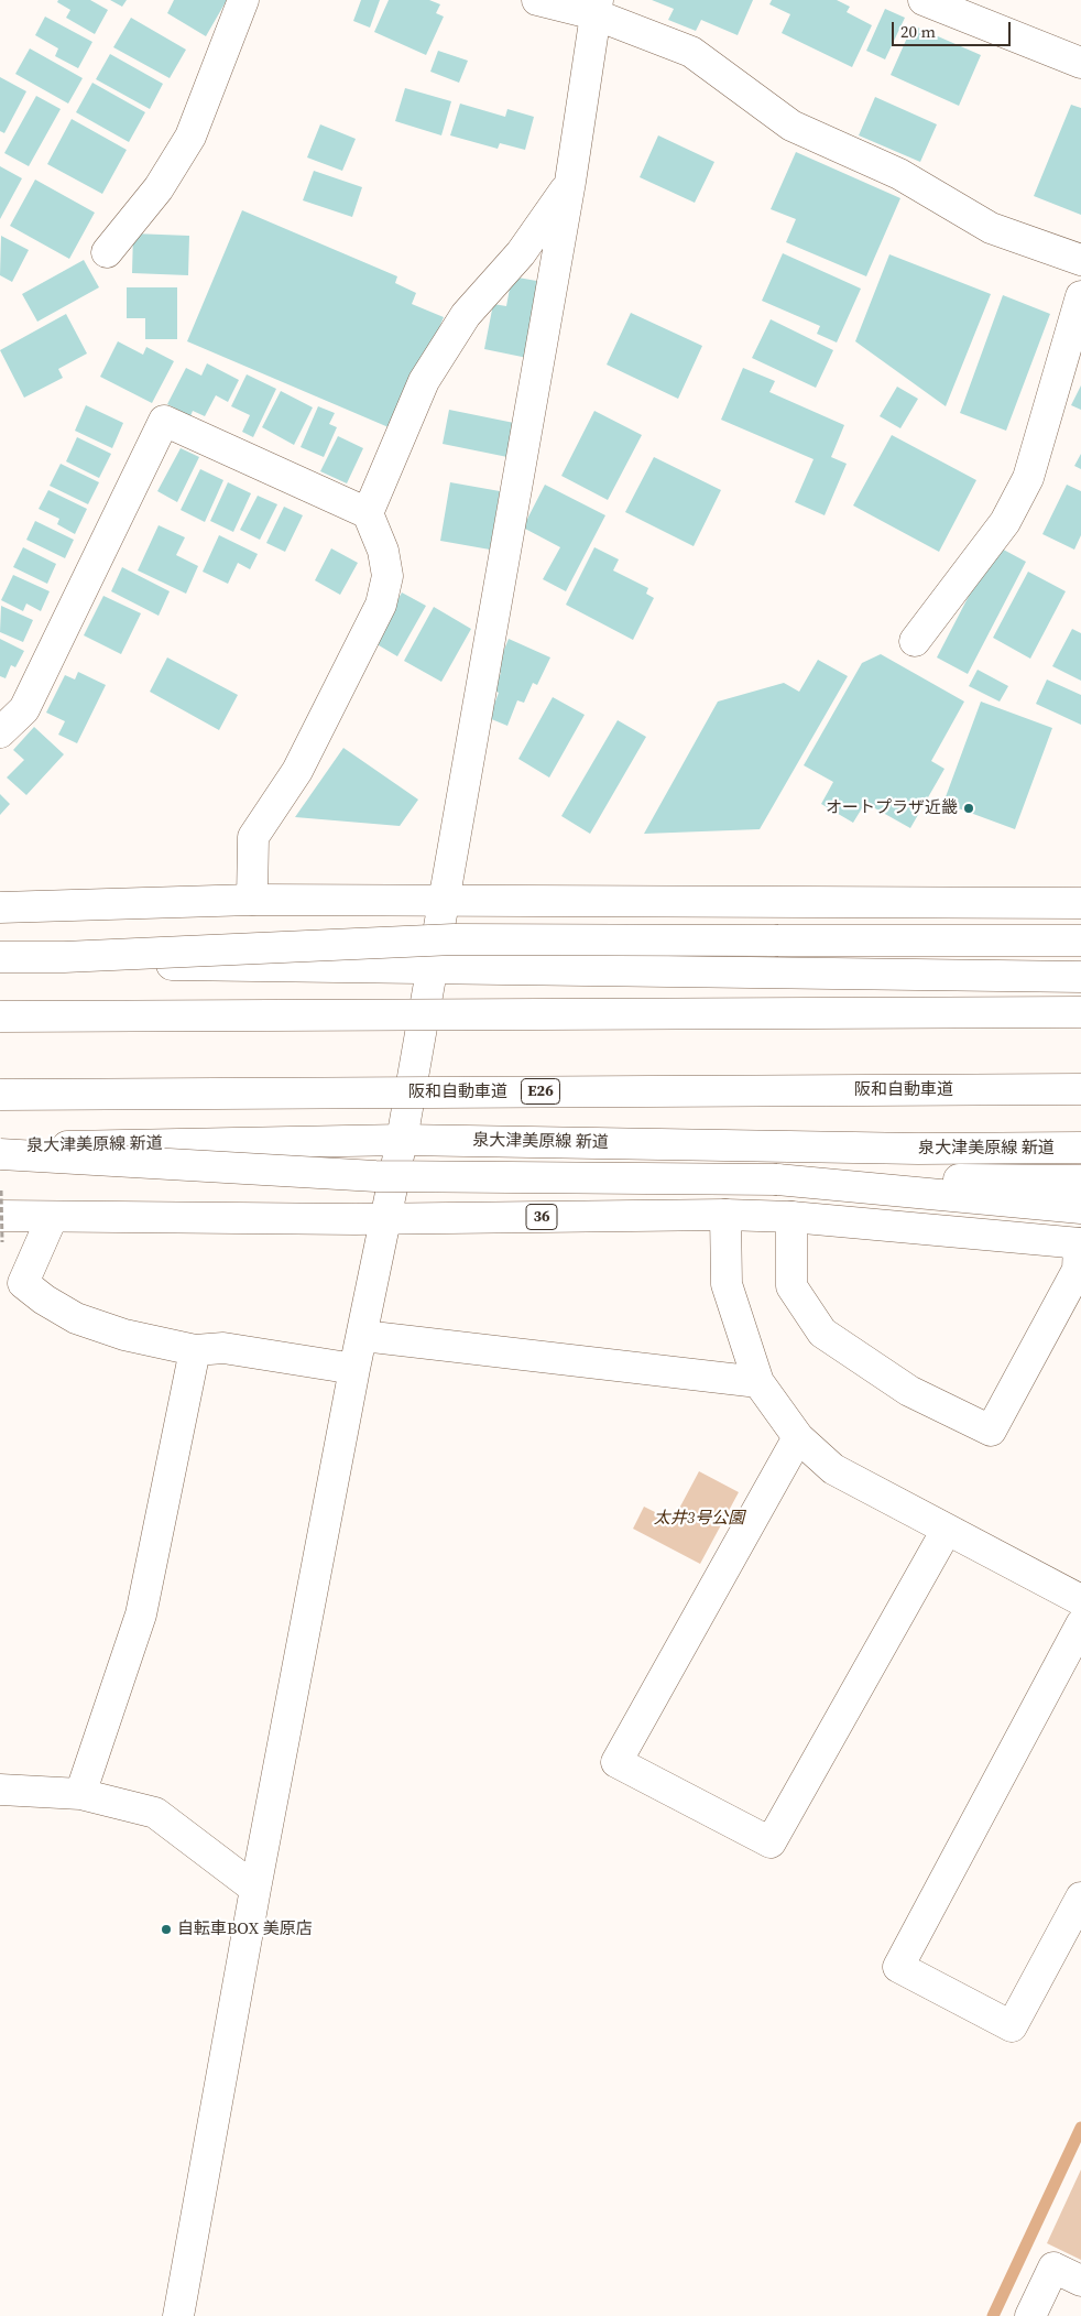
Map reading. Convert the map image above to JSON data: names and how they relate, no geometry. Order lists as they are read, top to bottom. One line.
{"streets":{"main road":["阪和自動車道","E26","泉大津美原線 新道","36"]},"parks":["太井3号公園"],"places":["オートプラザ近畿","自転車BOX 美原店"],"scale_bar":"20 m"}
